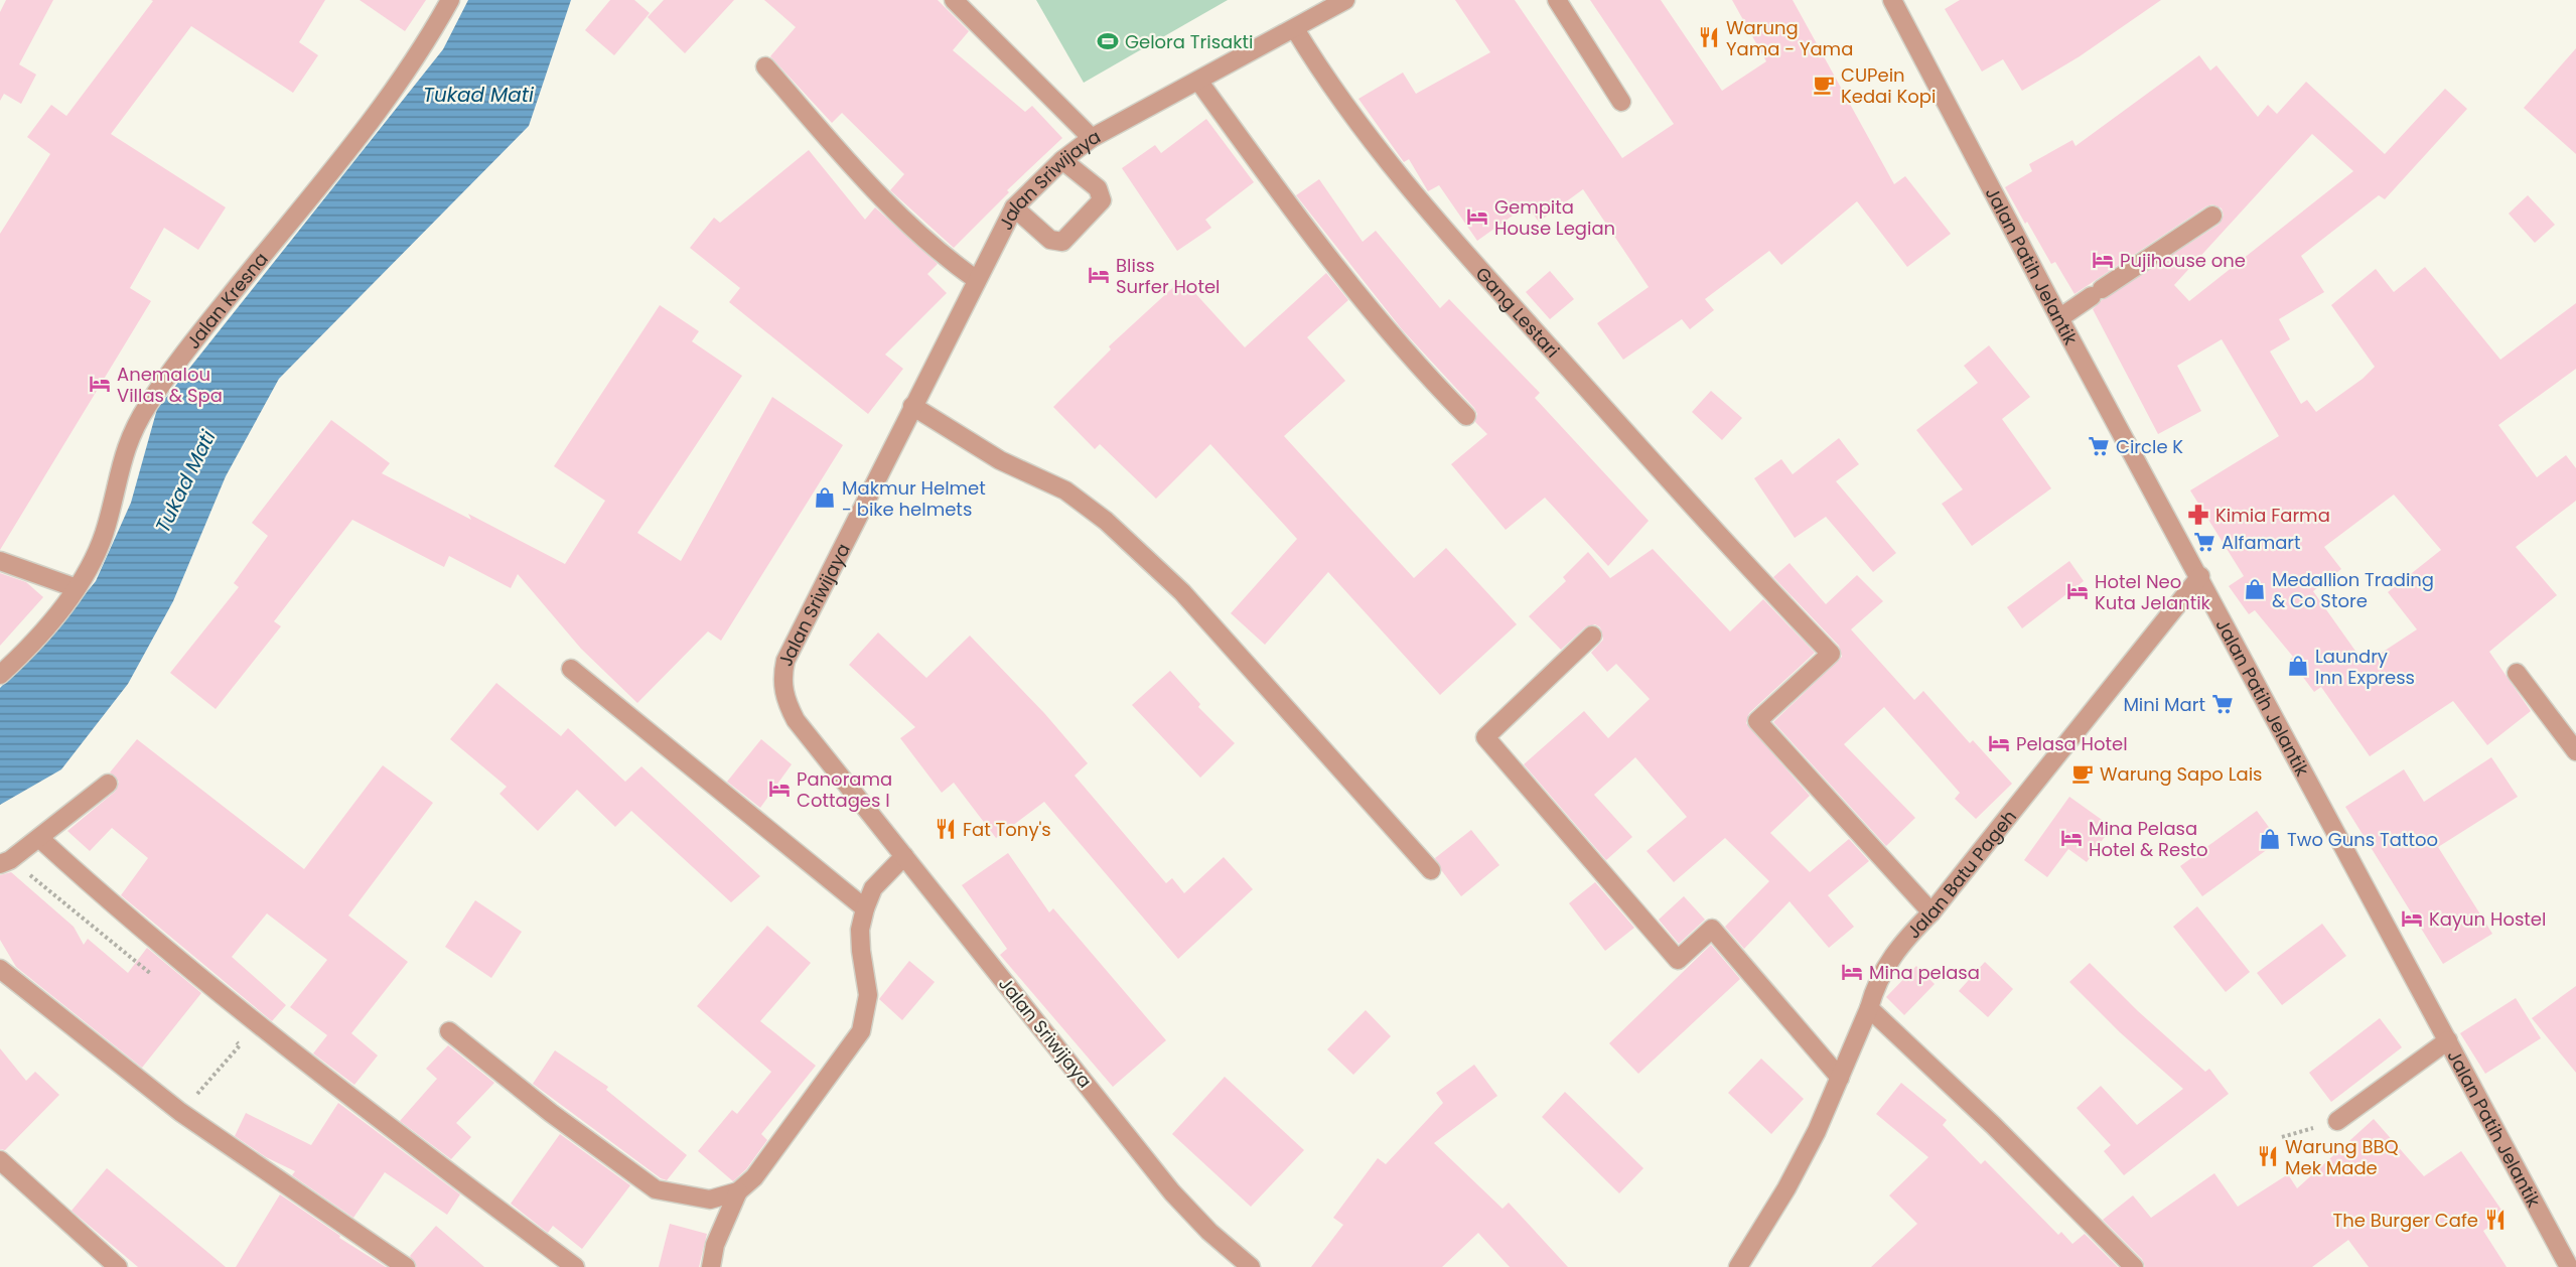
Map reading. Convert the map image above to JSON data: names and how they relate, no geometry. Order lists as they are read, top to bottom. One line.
{"streets":{"street":["Jalan Sriwijaya","Jalan Patih Jelantik","Jalan Kresna","Gang Lestari","Jalan Batu Pageh"]},"crossings":[["Jalan Sriwijaya","Gang Lestari"],["Jalan Patih Jelantik","Jalan Batu Pageh"],["Gang Lestari","Jalan Batu Pageh"]],"water":["Tukad Mati"],"places":{"restaurant":["Warung Yama - Yama","Fat Tony's","Warung BBQ Mek Made","The Burger Cafe"],"sports":["Gelora Trisakti"],"cafe":["CUPein Kedai Kopi","Warung Sapo Lais"],"hotel":["Gempita House Legian","Pujihouse one","Bliss Surfer Hotel","Anemalou Villas & Spa","Hotel Neo Kuta Jelantik","Pelasa Hotel","Panorama Cottages I","Mina Pelasa Hotel & Resto","Kayun Hostel","Mina pelasa"],"supermarket":["Circle K","Alfamart","Mini Mart"],"shop":["Makmur Helmet - bike helmets","Medallion Trading & Co Store","Laundry Inn Express","Two Guns Tattoo"],"pharmacy":["Kimia Farma"]}}
